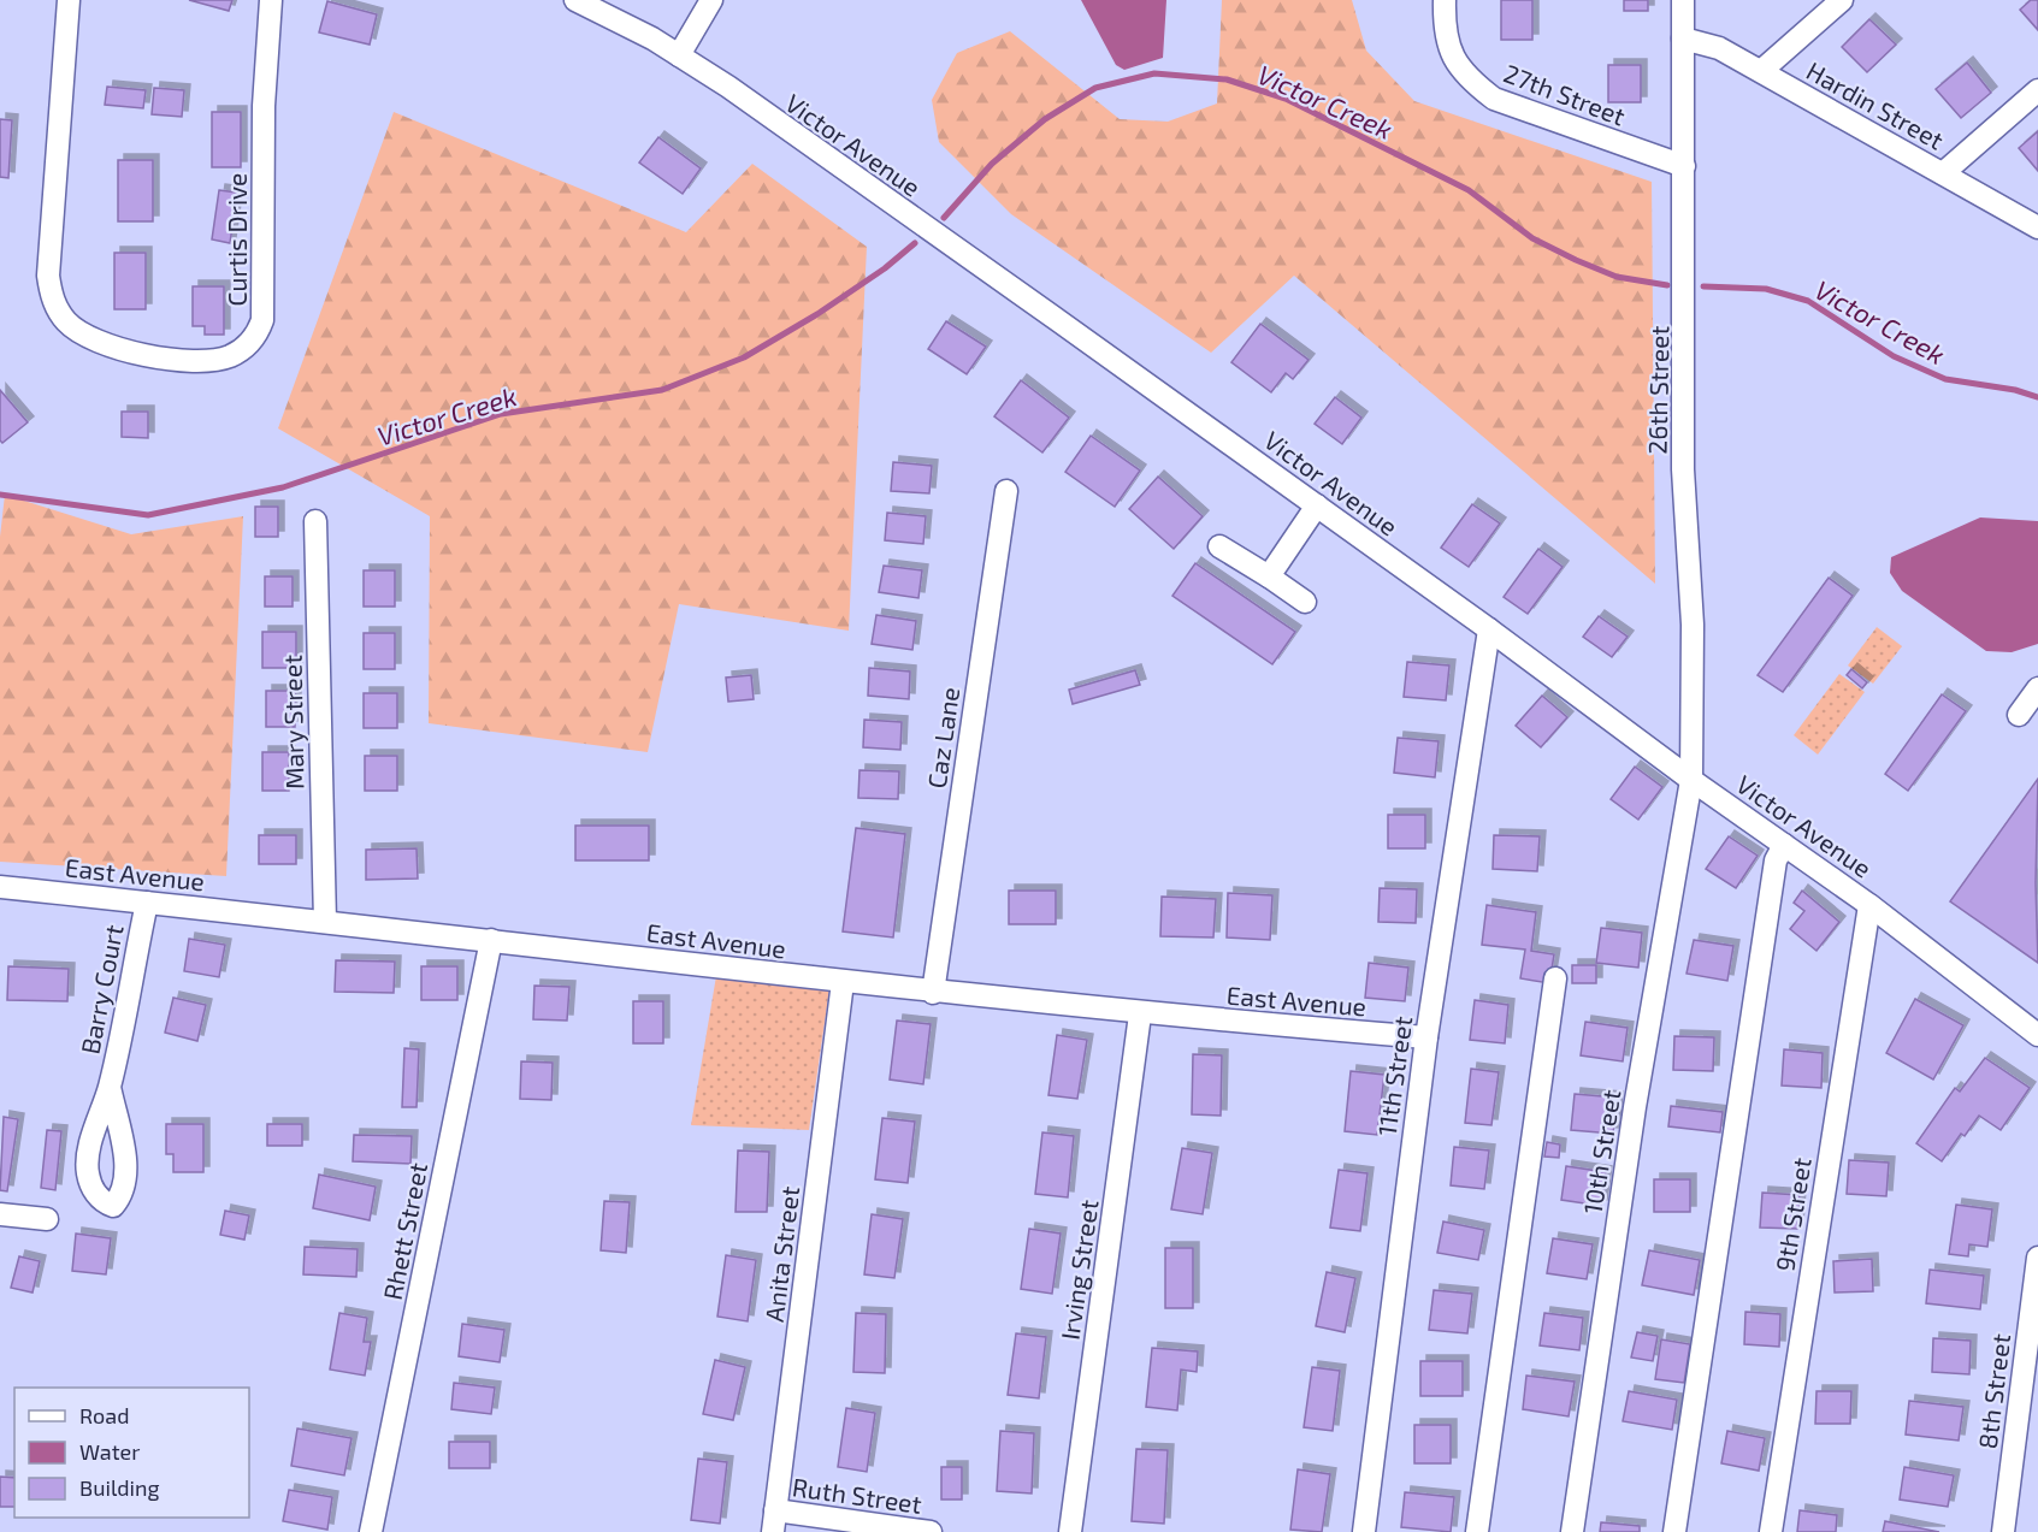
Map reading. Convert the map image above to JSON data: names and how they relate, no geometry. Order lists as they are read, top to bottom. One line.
{"streets":{"street":["27th Street","Hardin Street","Victor Avenue","Curtis Drive","26th Street","Mary Street","Caz Lane","East Avenue","Barry Court","11th Street","10th Street","9th Street","Rhett Street","Anita Street","Irving Street","8th Street","Ruth Street"]},"crossings":[["27th Street","26th Street"],["Hardin Street","26th Street"],["Victor Avenue","26th Street"],["Victor Avenue","11th Street"],["Victor Avenue","10th Street"],["Victor Avenue","9th Street"],["26th Street","10th Street"],["Mary Street","East Avenue"],["Caz Lane","East Avenue"],["East Avenue","Barry Court"],["East Avenue","11th Street"],["East Avenue","Rhett Street"],["East Avenue","Anita Street"],["East Avenue","Irving Street"],["Anita Street","Ruth Street"]],"water":["Victor Creek"],"legend":["Road","Water","Building"]}
